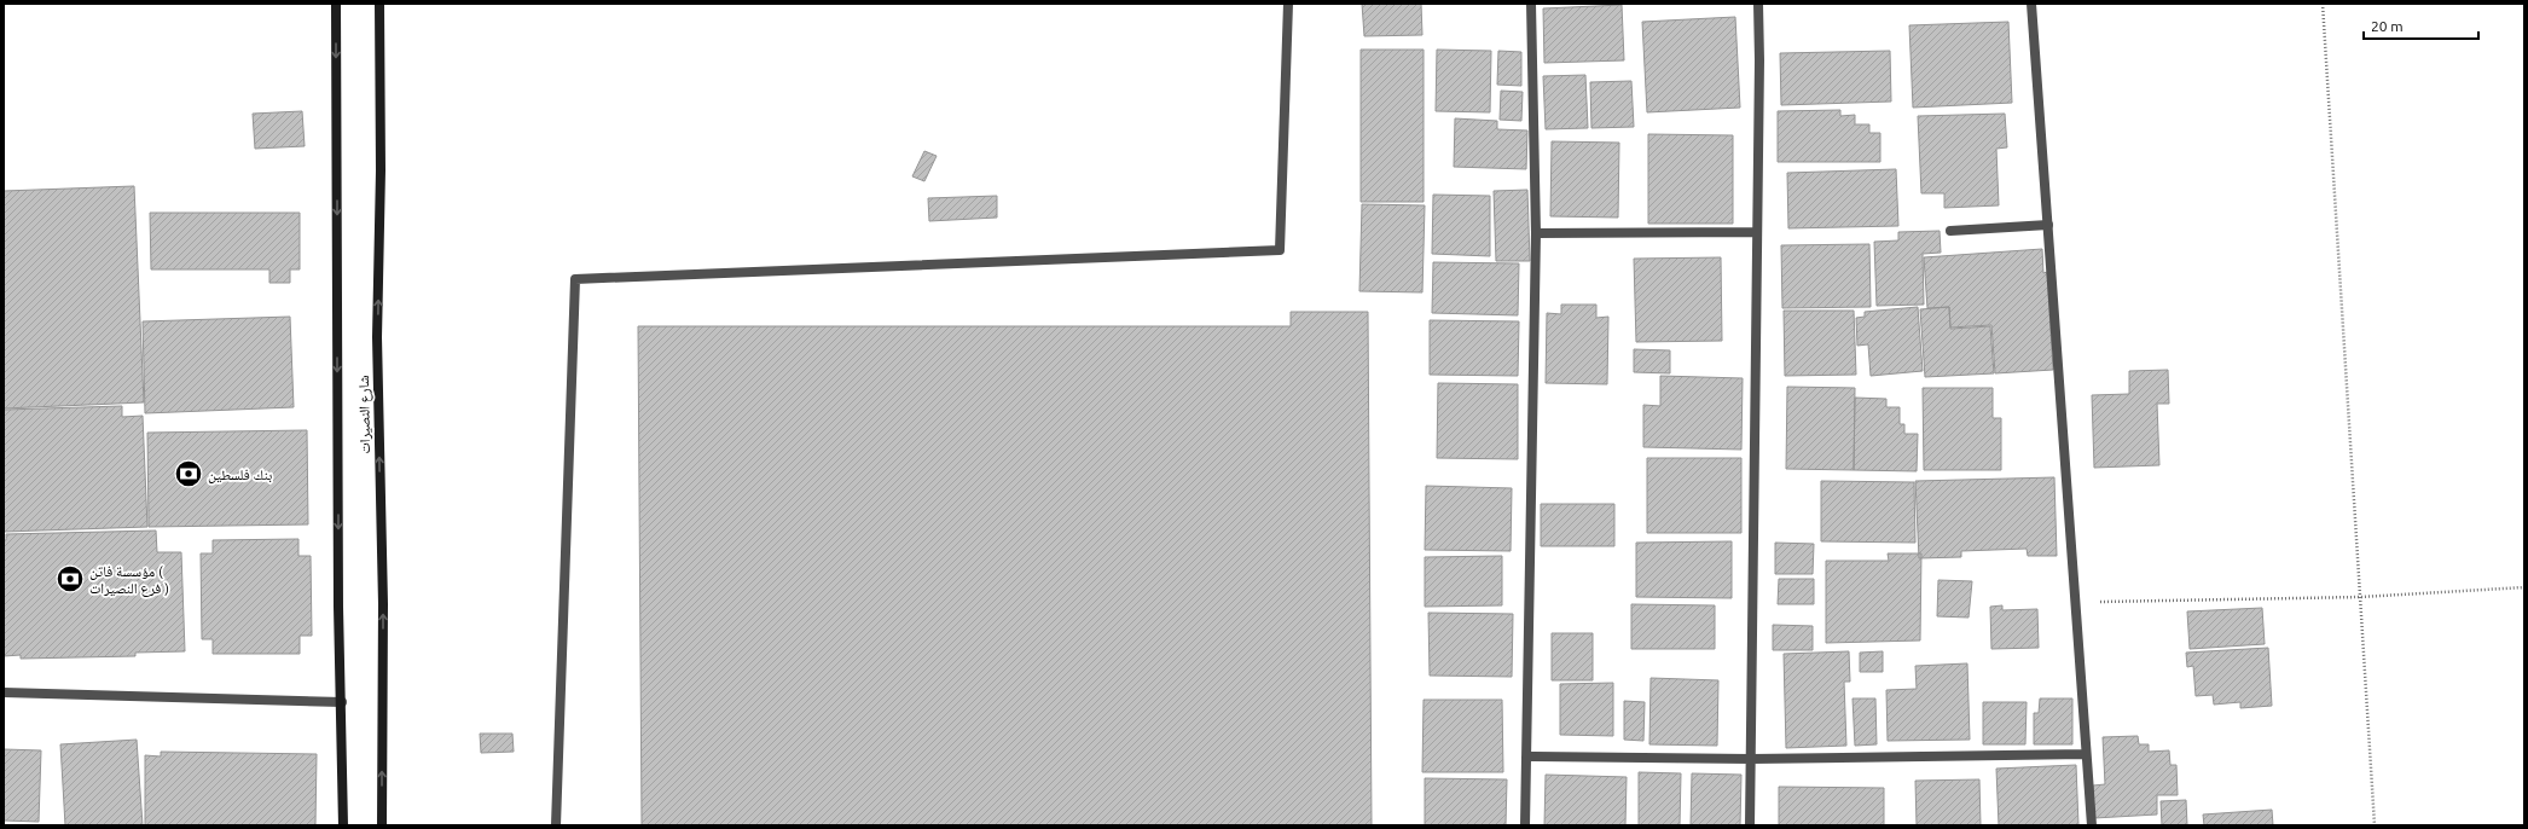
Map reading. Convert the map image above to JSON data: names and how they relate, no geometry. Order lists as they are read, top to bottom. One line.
{"streets":{"main road":["شارع النصيرات"]},"places":{"bank":["بنك فلسطين","مؤسسة فاتن ( فرع النصيرات )"]},"scale_bar":"20 m"}
